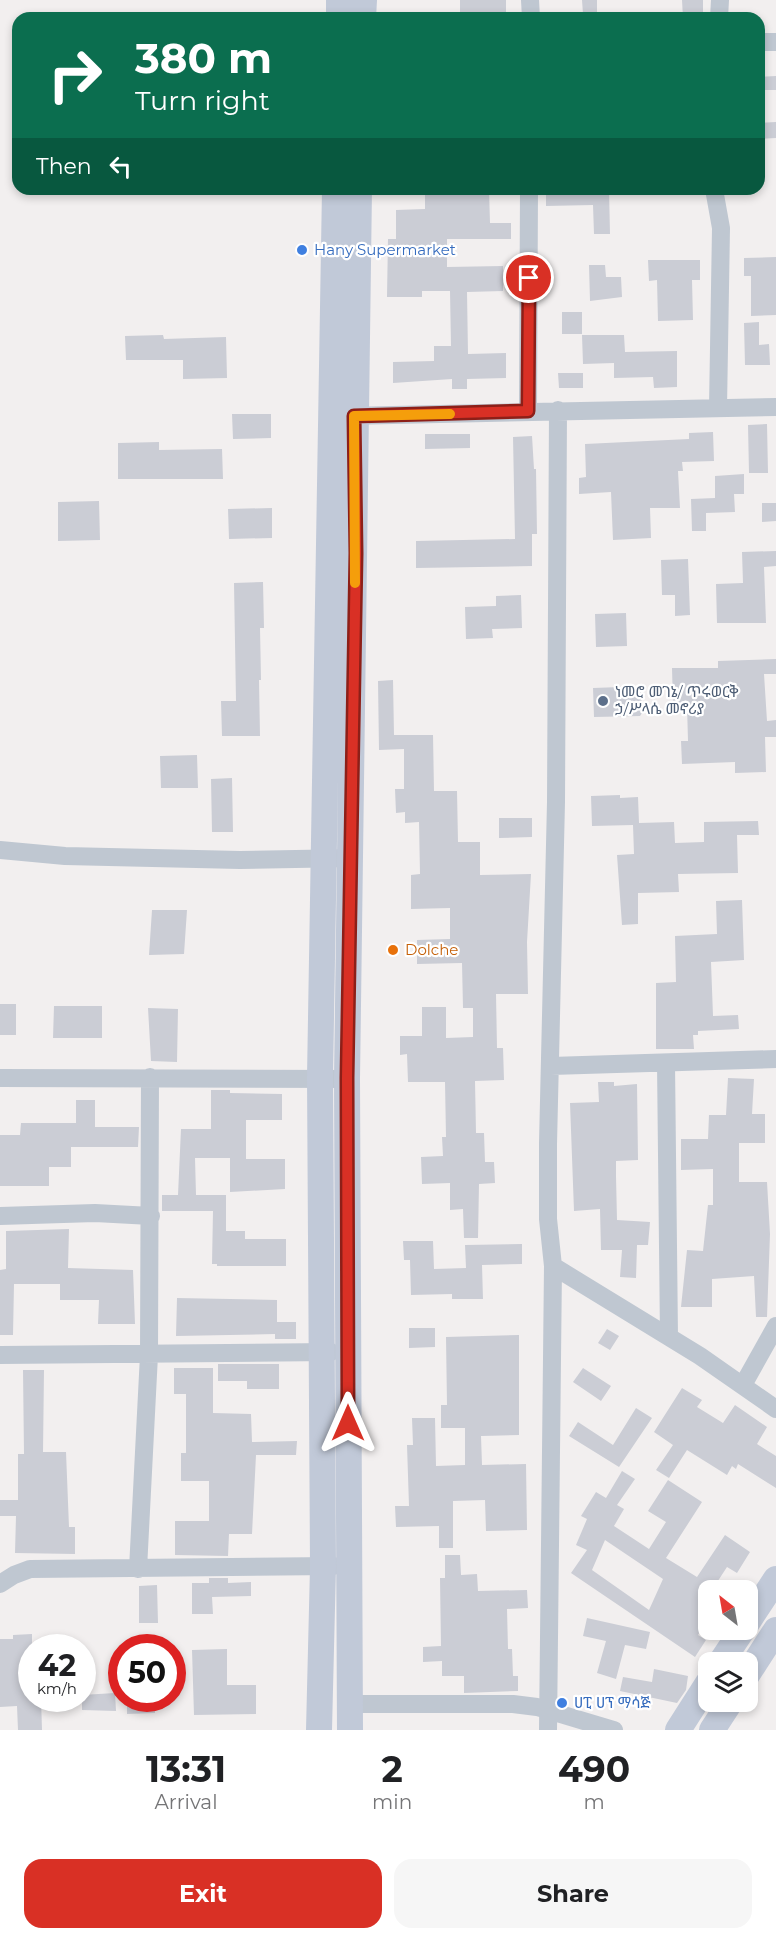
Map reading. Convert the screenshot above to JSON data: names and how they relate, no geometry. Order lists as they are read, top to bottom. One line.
{"places":["Hany Supermarket","ነመሮ መገኔ/ ጥሩወርቅ ኃ/ሥላሴ መኖሪያ","Dolche","ሀፒ ሀፕ ማሳጅ"],"north":"top left","page":{"turn":["380 m","Turn right"],"then":"Then","speed":"42 km/h","limit":"50","eta":["13:31","Arrival","2","min","490","m"],"buttons":["Exit","Share"]}}
